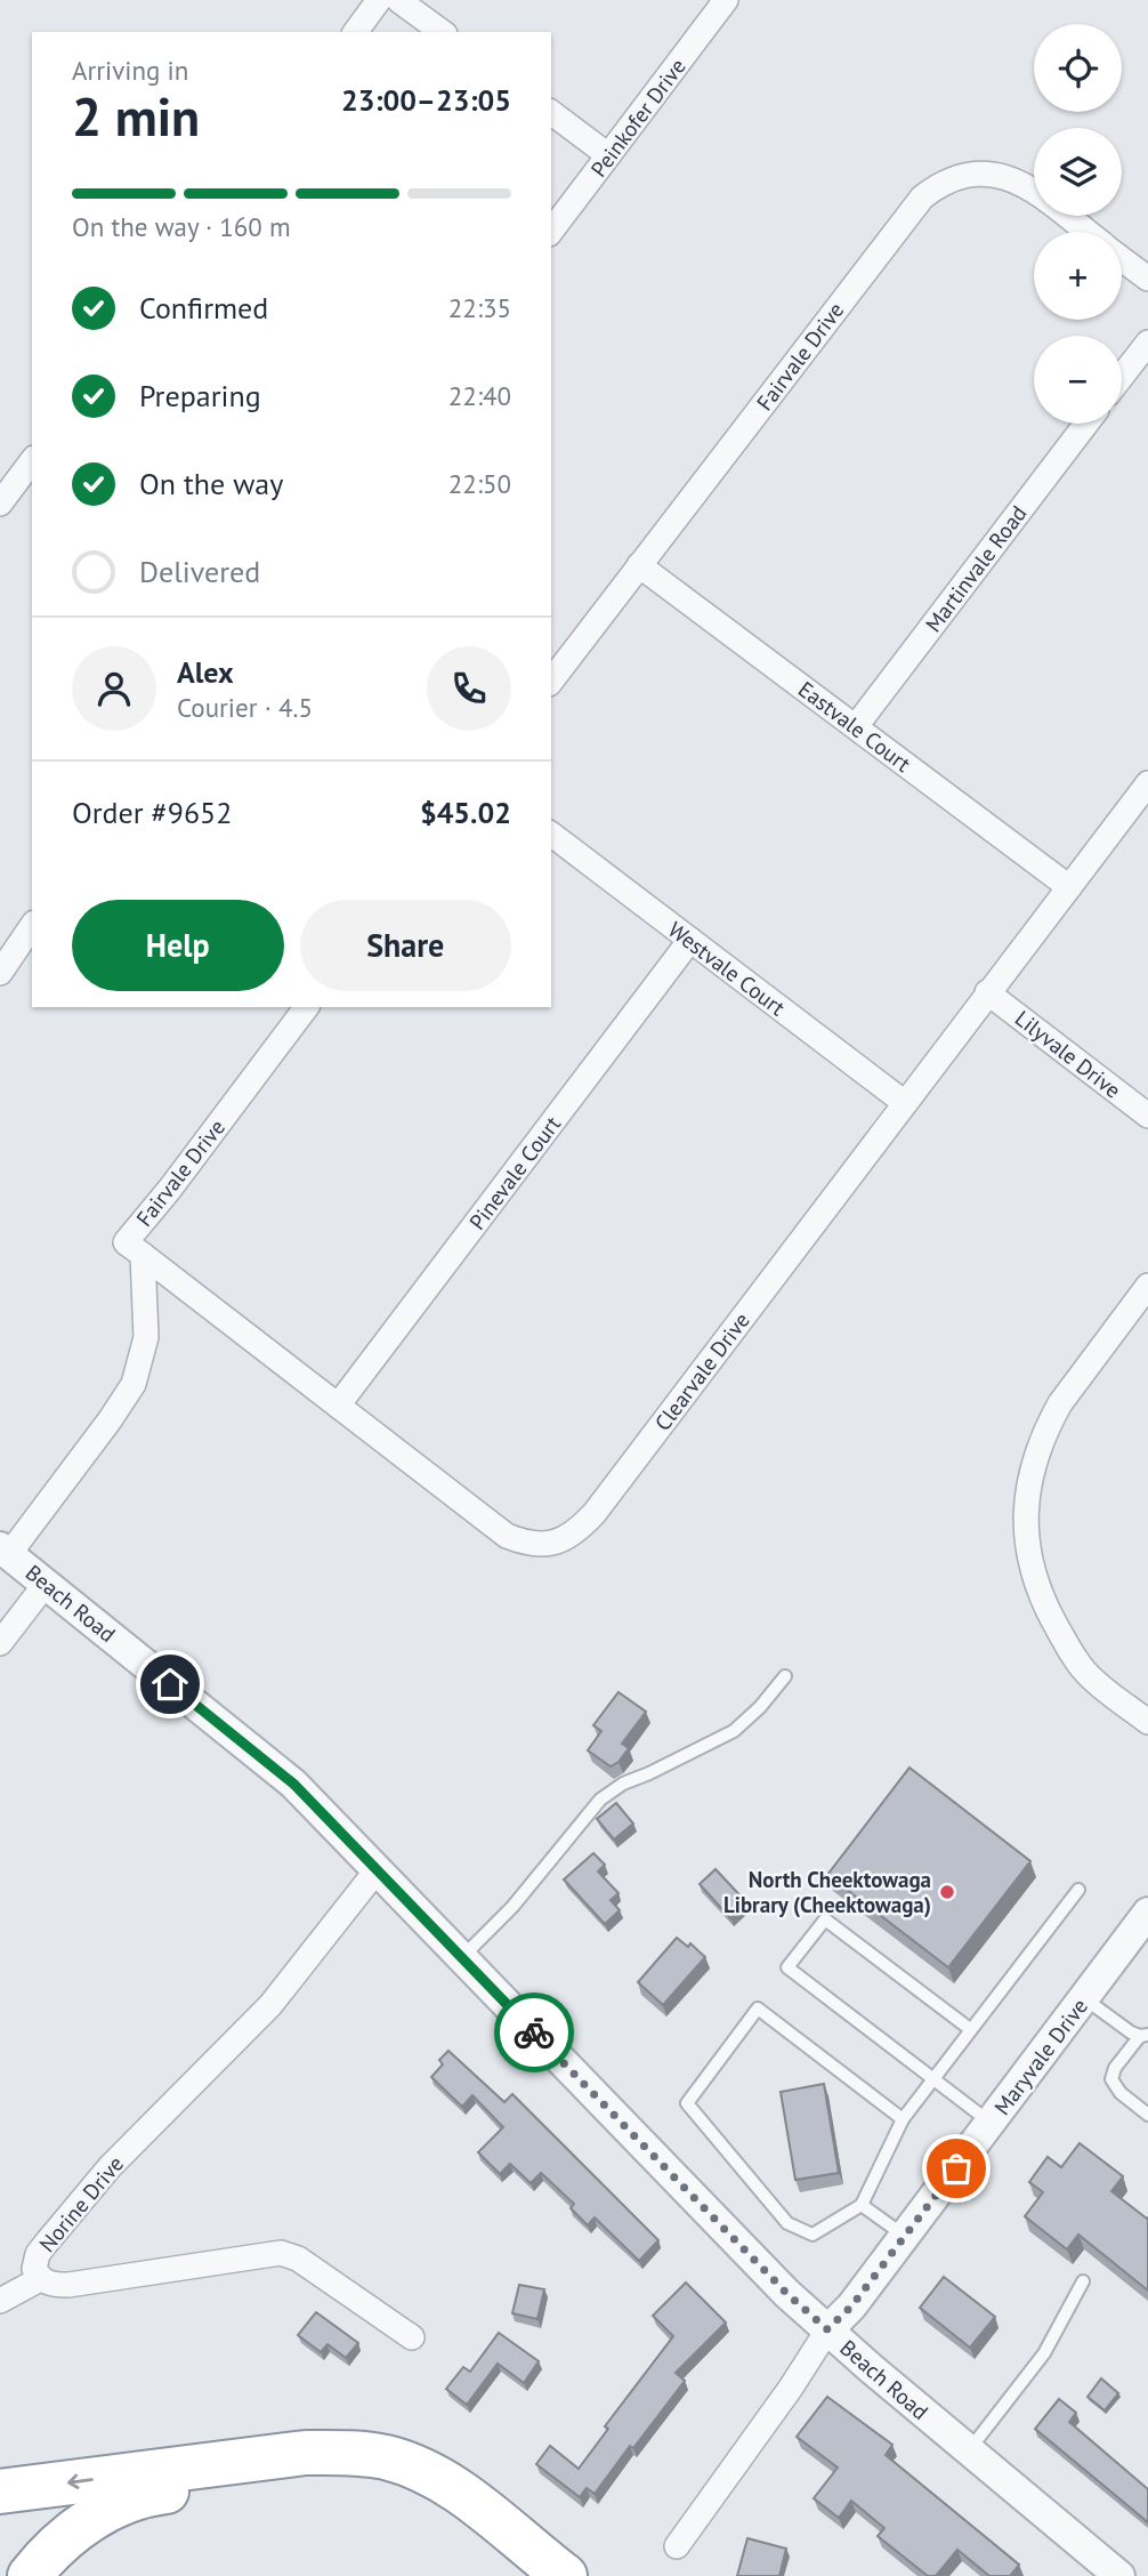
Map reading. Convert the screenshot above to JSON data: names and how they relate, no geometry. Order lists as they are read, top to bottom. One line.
{"streets":{"street":["Peinkofer Drive","Fairvale Drive","Martinvale Road","Eastvale Court","Westvale Court","Lilyvale Drive","Pinevale Court","Clearvale Drive","Beach Road","Maryvale Drive","Norine Drive"]},"crossings":[["Fairvale Drive","Eastvale Court"],["Fairvale Drive","Clearvale Drive"],["Fairvale Drive","Beach Road"],["Martinvale Road","Eastvale Court"],["Eastvale Court","Clearvale Drive"],["Westvale Court","Pinevale Court"],["Westvale Court","Clearvale Drive"],["Lilyvale Drive","Clearvale Drive"],["Pinevale Court","Clearvale Drive"],["Beach Road","Maryvale Drive"],["Beach Road","Norine Drive"]],"places":["North Cheektowaga Library (Cheektowaga)"],"page":{"map_buttons":["+","−"],"heading":["2 min","Arriving in","23:00–23:05"],"panel":["Alex","Courier · 4.5","Order #9652","$45.02"],"bar":"On the way · 160 m","list":[["Confirmed","22:35"],["Preparing","22:40"],["On the way","22:50"],"Delivered"],"buttons":["Help","Share"]}}
